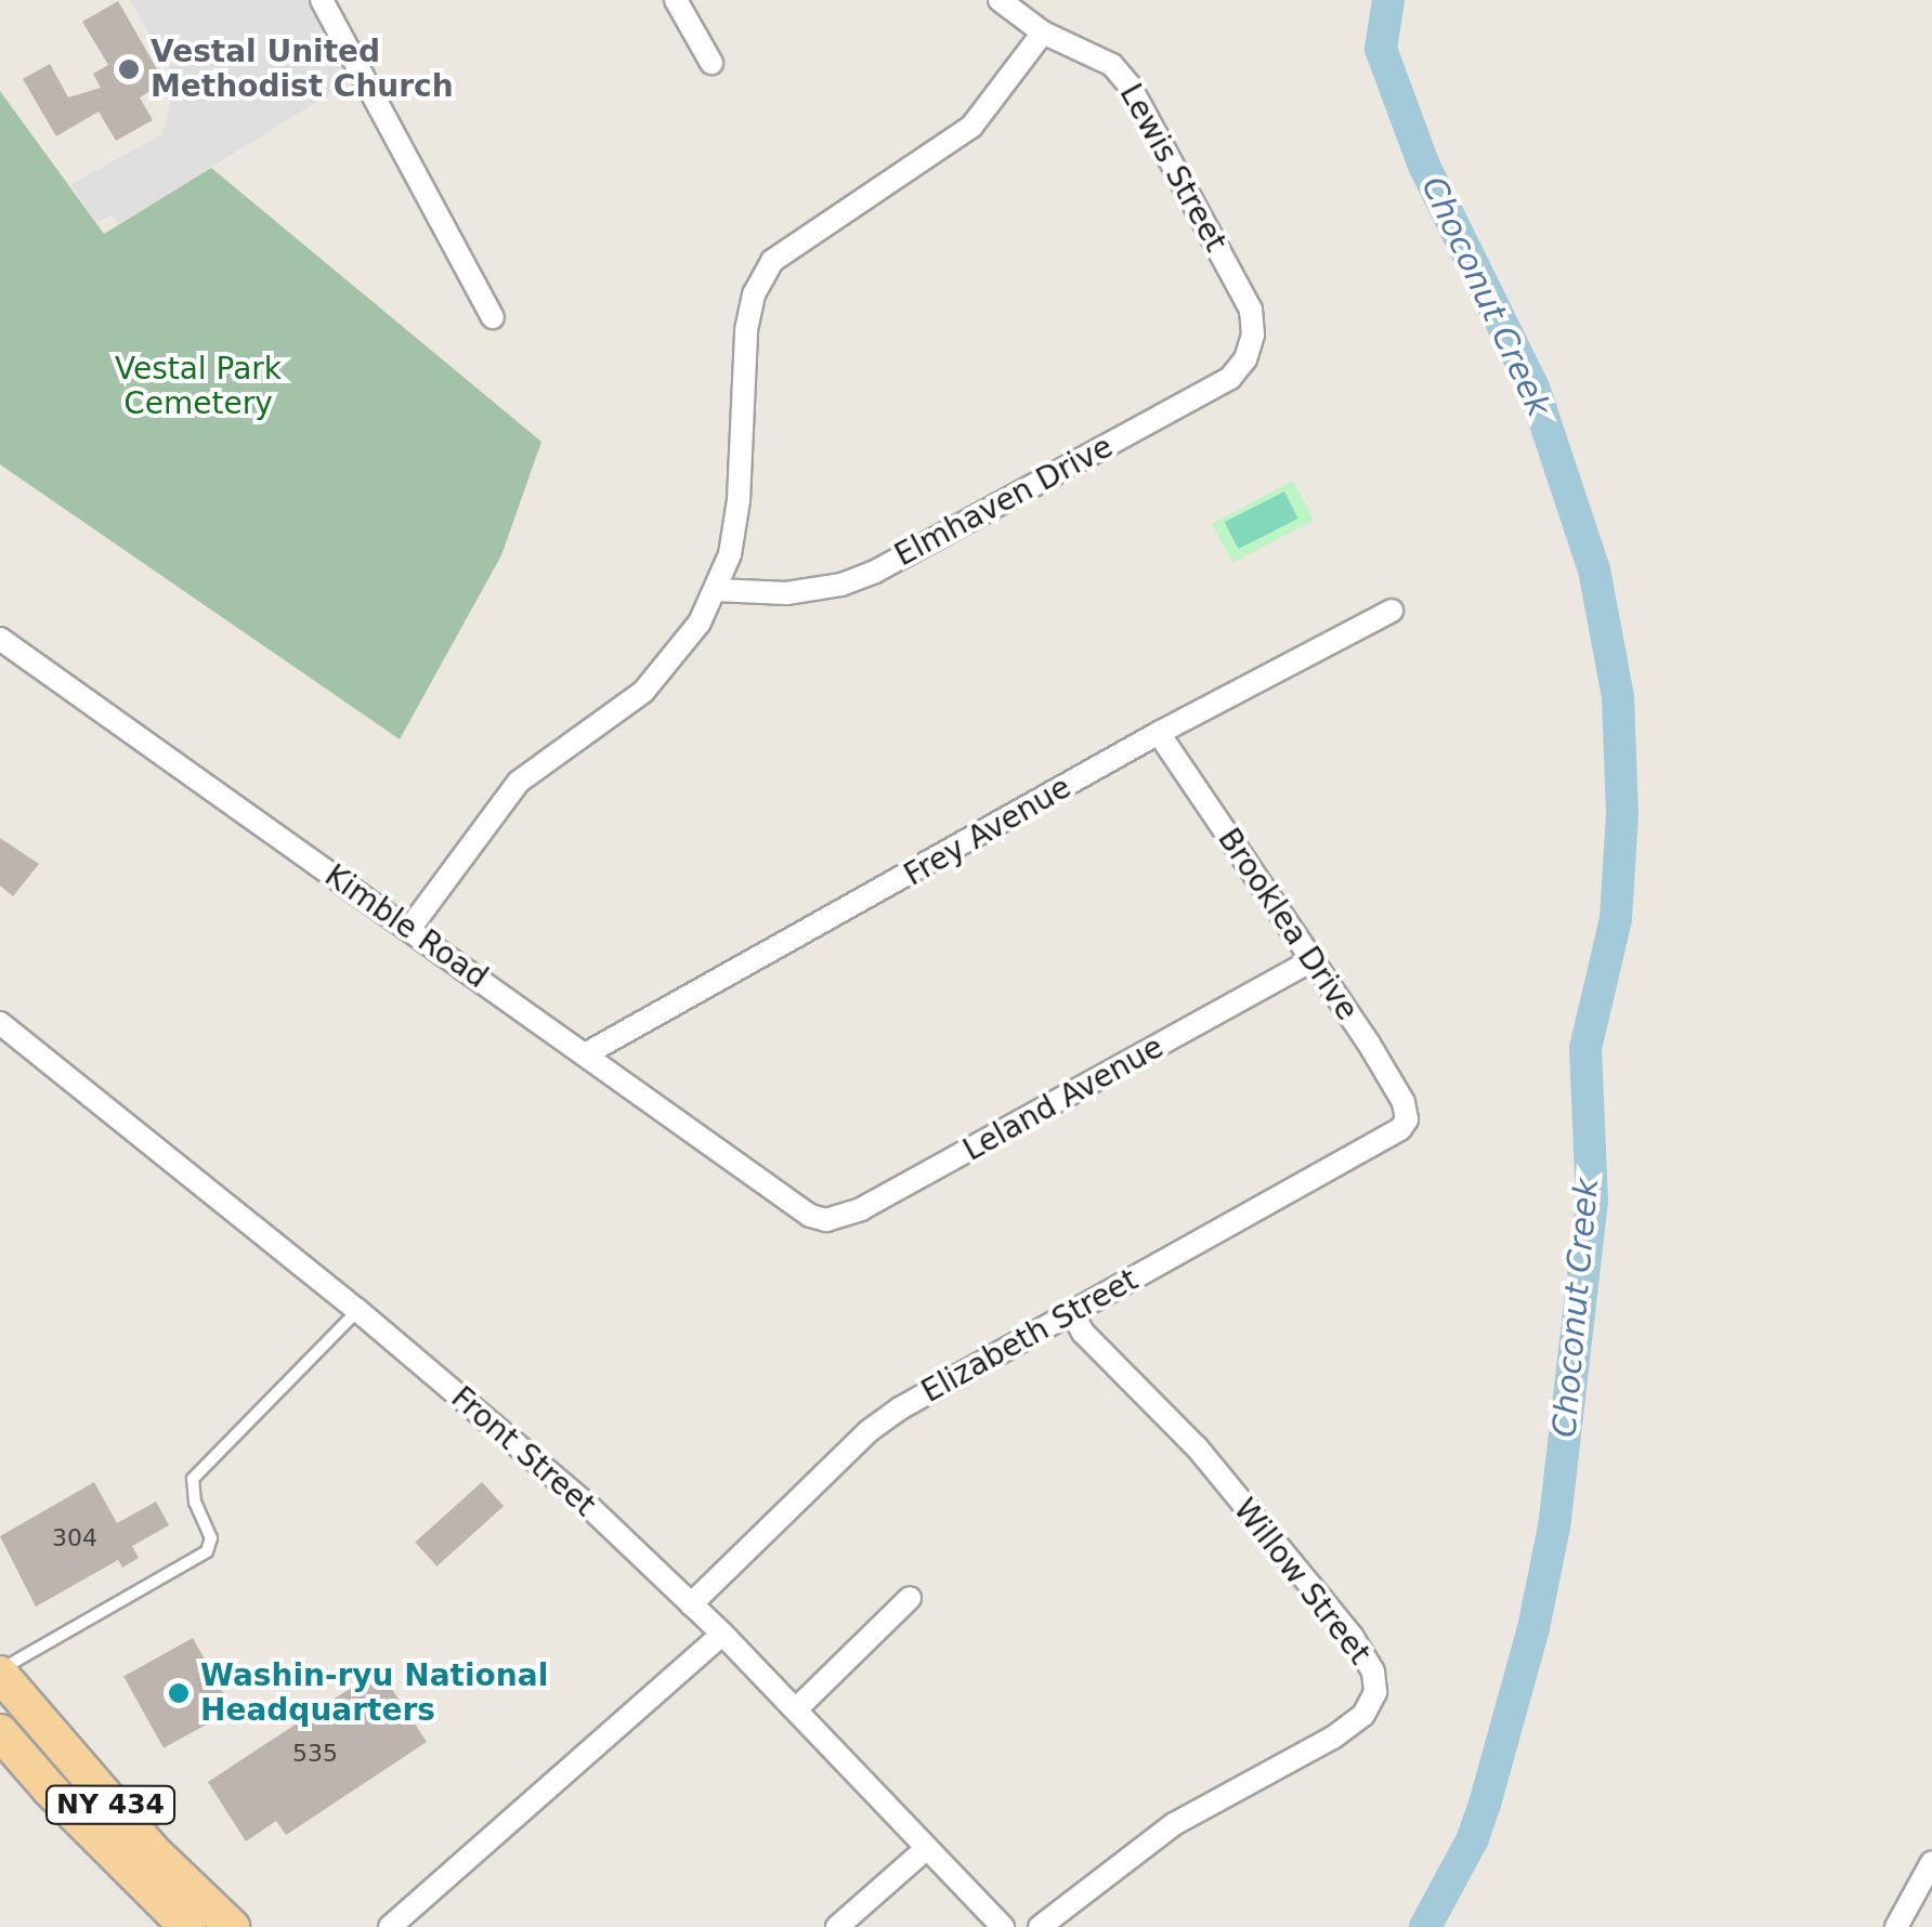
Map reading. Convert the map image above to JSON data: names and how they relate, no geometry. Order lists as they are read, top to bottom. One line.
{"streets":{"main road":["NY 434"],"street":["Lewis Street","Elmhaven Drive","Frey Avenue","Brooklea Drive","Kimble Road","Leland Avenue","Elizabeth Street","Front Street","Willow Street"]},"crossings":[["Lewis Street","Elmhaven Drive"],["Frey Avenue","Brooklea Drive"],["Frey Avenue","Kimble Road"],["Brooklea Drive","Leland Avenue"],["Brooklea Drive","Elizabeth Street"],["Kimble Road","Leland Avenue"],["Elizabeth Street","Front Street"],["Elizabeth Street","Willow Street"]],"water":["Choconut Creek"],"parks":["Vestal Park Cemetery"],"places":["Vestal United Methodist Church","Washin-ryu National Headquarters"],"house_numbers":["304","535"]}
